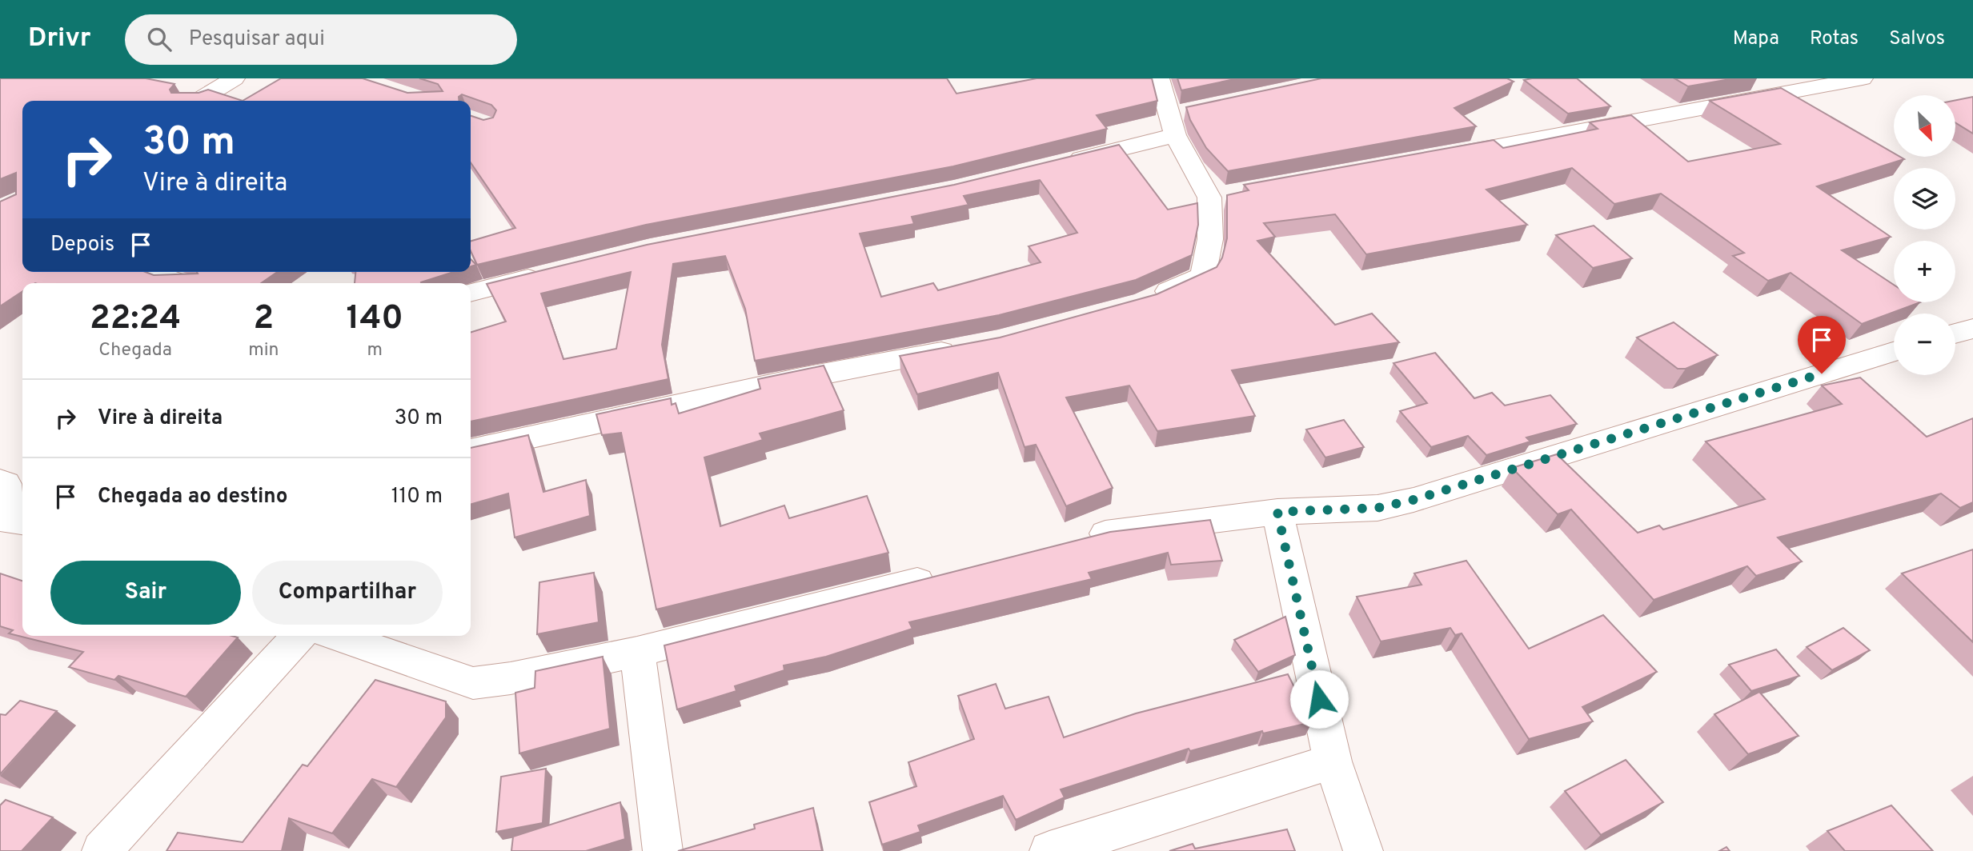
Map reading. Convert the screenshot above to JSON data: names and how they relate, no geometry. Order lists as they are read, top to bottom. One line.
{"north":"bottom right","page":{"header":"Drivr","search":"Pesquisar aqui","nav":["Mapa","Rotas","Salvos"],"map_buttons":["+","−"],"turn":["30 m","Vire à direita"],"then":"Depois","eta":["22:24","Chegada","2","min","140","m"],"list":[{"name":"Vire à direita","value":"30 m"},{"name":"Chegada ao destino","value":"110 m"}],"buttons":["Sair","Compartilhar"]}}
